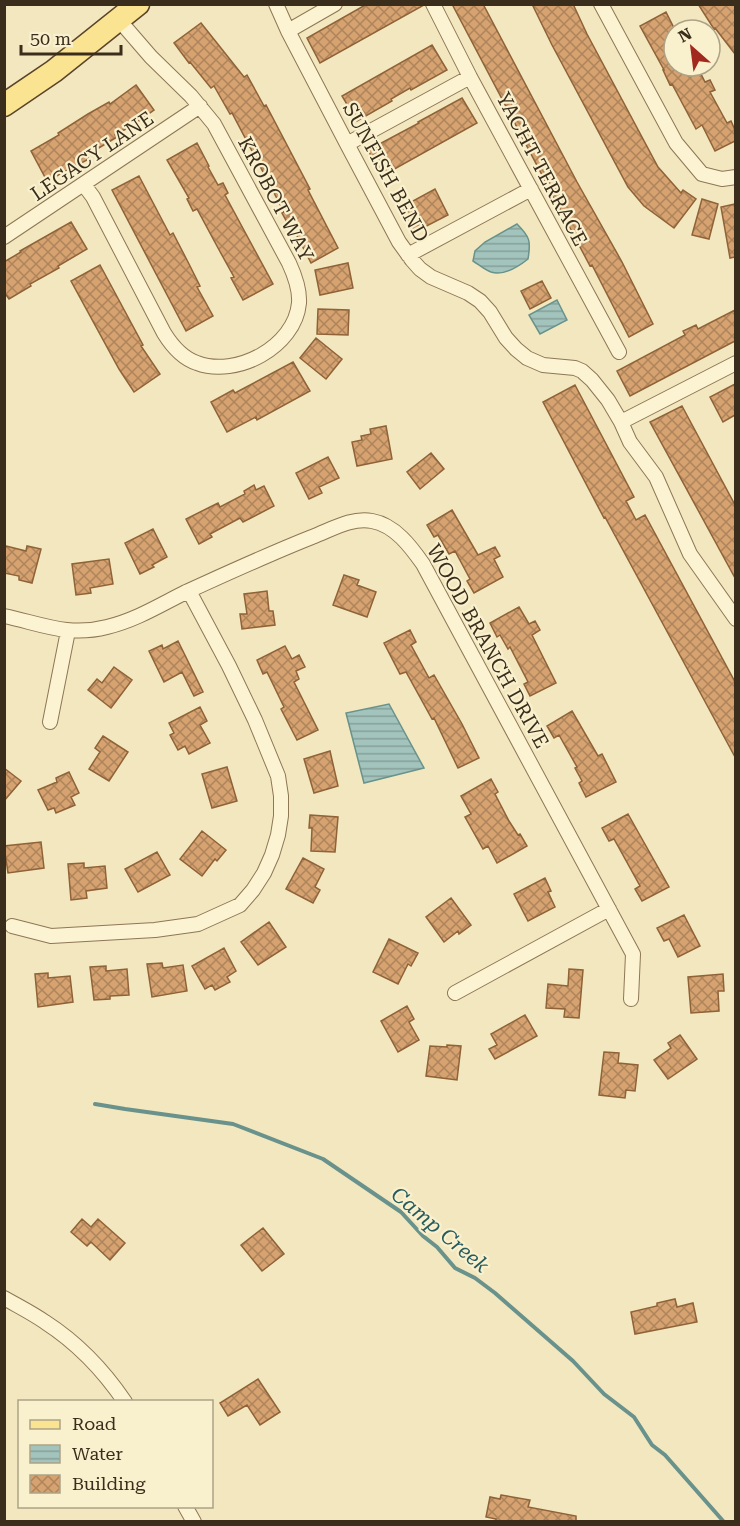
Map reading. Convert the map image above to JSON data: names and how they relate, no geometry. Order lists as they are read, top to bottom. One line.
{"streets":{"street":["LEGACY LANE","YACHT TERRACE","SUNFISH BEND","KROBOT WAY","WOOD BRANCH DRIVE"]},"crossings":[["LEGACY LANE","KROBOT WAY"]],"water":["Camp Creek"],"legend":["Road","Water","Building"],"scale_bar":"50 m","north":"top left"}
